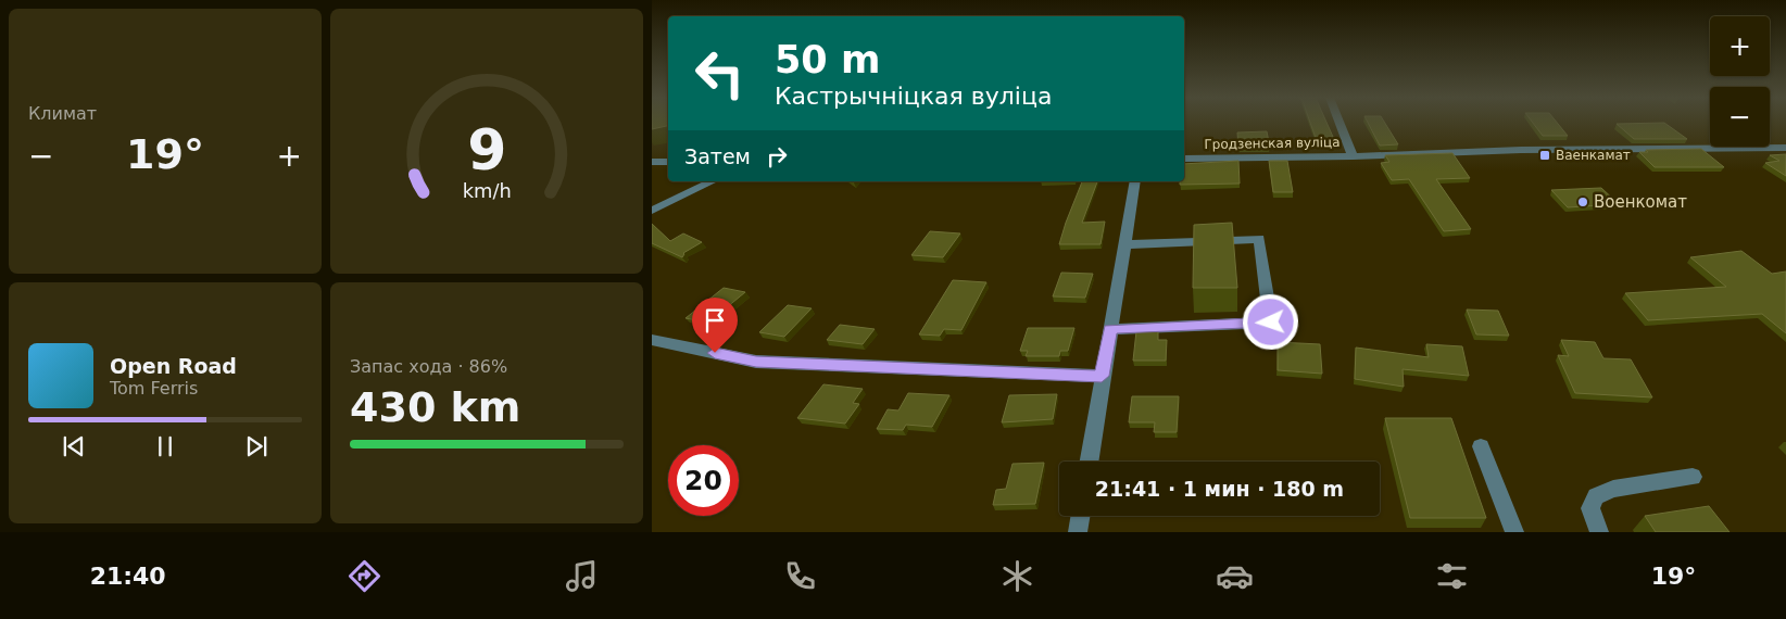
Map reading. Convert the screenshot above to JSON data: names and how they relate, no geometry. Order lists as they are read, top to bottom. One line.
{"streets":{"street":["Гродзенская вуліца"]},"places":{"transit":["Ваенкамат"],"other":["Военкомат"]},"page":{"tile":["Климат",["Запас хода · 86%","430 km"]],"map_buttons":["+","−"],"turn":["50 m","Кастрычніцкая вуліца"],"then":"Затем","heat":["−","19°","+"],"song":["Open Road","Tom Ferris"],"limit":"20","trip":"21:41 · 1 мин · 180 m","tabs":["21:40","19°"],"gauge":["9","km/h"]}}
